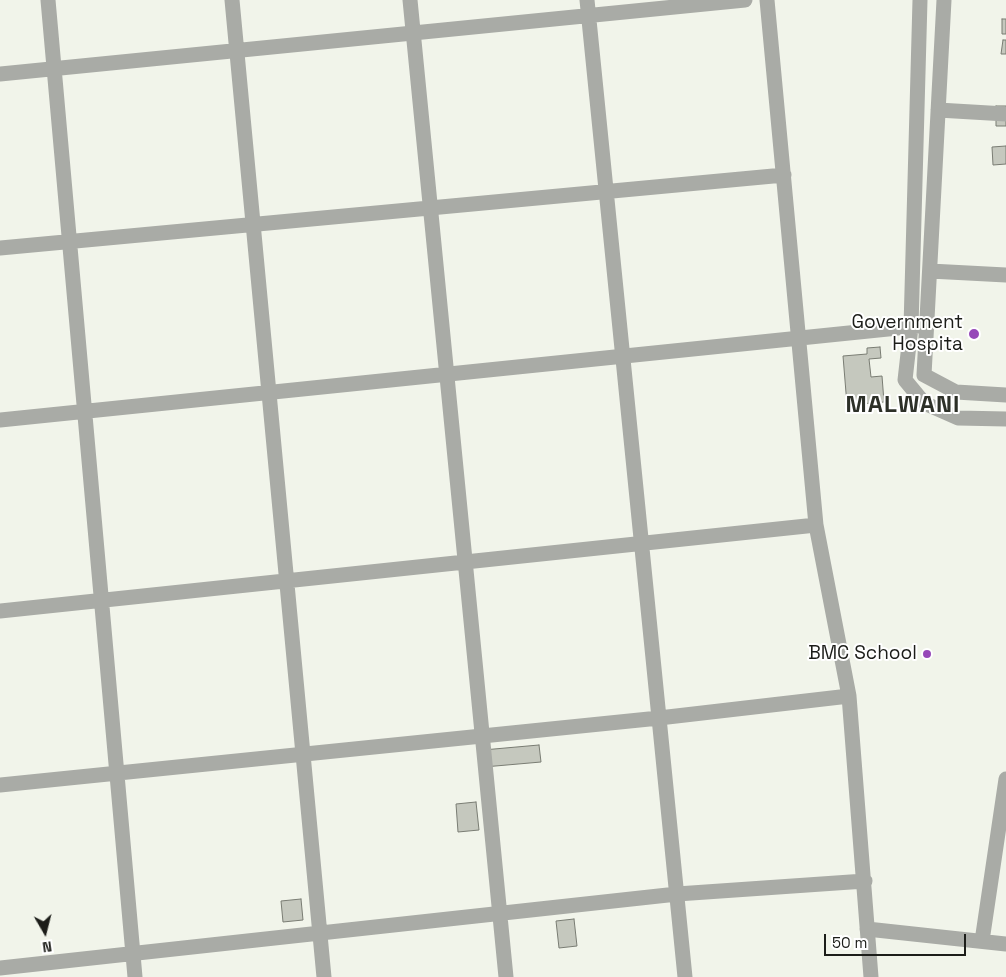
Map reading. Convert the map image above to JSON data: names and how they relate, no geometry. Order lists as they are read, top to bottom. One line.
{"districts":["MALWANI"],"places":["Government Hospita","BMC School"],"scale_bar":"50 m","north":"bottom"}
